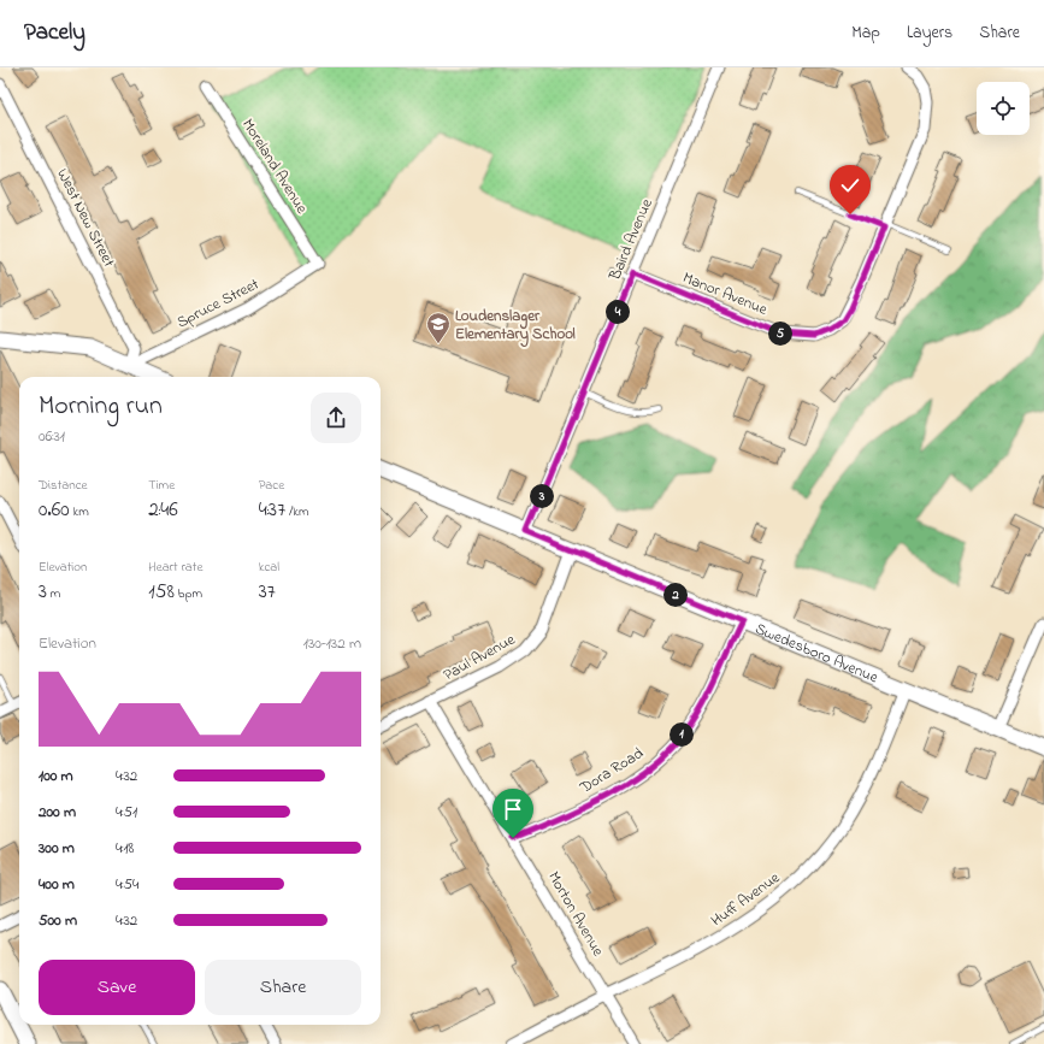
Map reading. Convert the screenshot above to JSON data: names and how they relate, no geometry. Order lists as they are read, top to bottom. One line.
{"streets":{"street":["Moreland Avenue","West New Street","Baird Avenue","Manor Avenue","Spruce Street","Swedesboro Avenue","Paul Avenue","Dora Road","Huff Avenue","Morton Avenue"]},"crossings":[["Moreland Avenue","Spruce Street"],["West New Street","Spruce Street"],["Baird Avenue","Manor Avenue"],["Baird Avenue","Swedesboro Avenue"],["Swedesboro Avenue","Paul Avenue"],["Swedesboro Avenue","Dora Road"],["Swedesboro Avenue","Huff Avenue"],["Paul Avenue","Morton Avenue"],["Dora Road","Morton Avenue"],["Huff Avenue","Morton Avenue"]],"places":{"school or university":["Loudenslager Elementary School"]},"page":{"header":"Pacely","nav":["Map","Layers","Share"],"pins":["4","5","3","2","1"],"heading":["Morning run","06:31"],"stats":[["Distance","0.60 km"],["Time","2:46"],["Pace","4:37 /km"],["Elevation","3 m"],["Heart rate","158 bpm"],["kcal","37"]],"chart":["Elevation","130–132 m"],"list":[{"name":"100 m","note":"4:32"},{"name":"200 m","note":"4:51"},{"name":"300 m","note":"4:18"},{"name":"400 m","note":"4:54"},{"name":"500 m","note":"4:32"}],"buttons":["Save","Share"]}}
